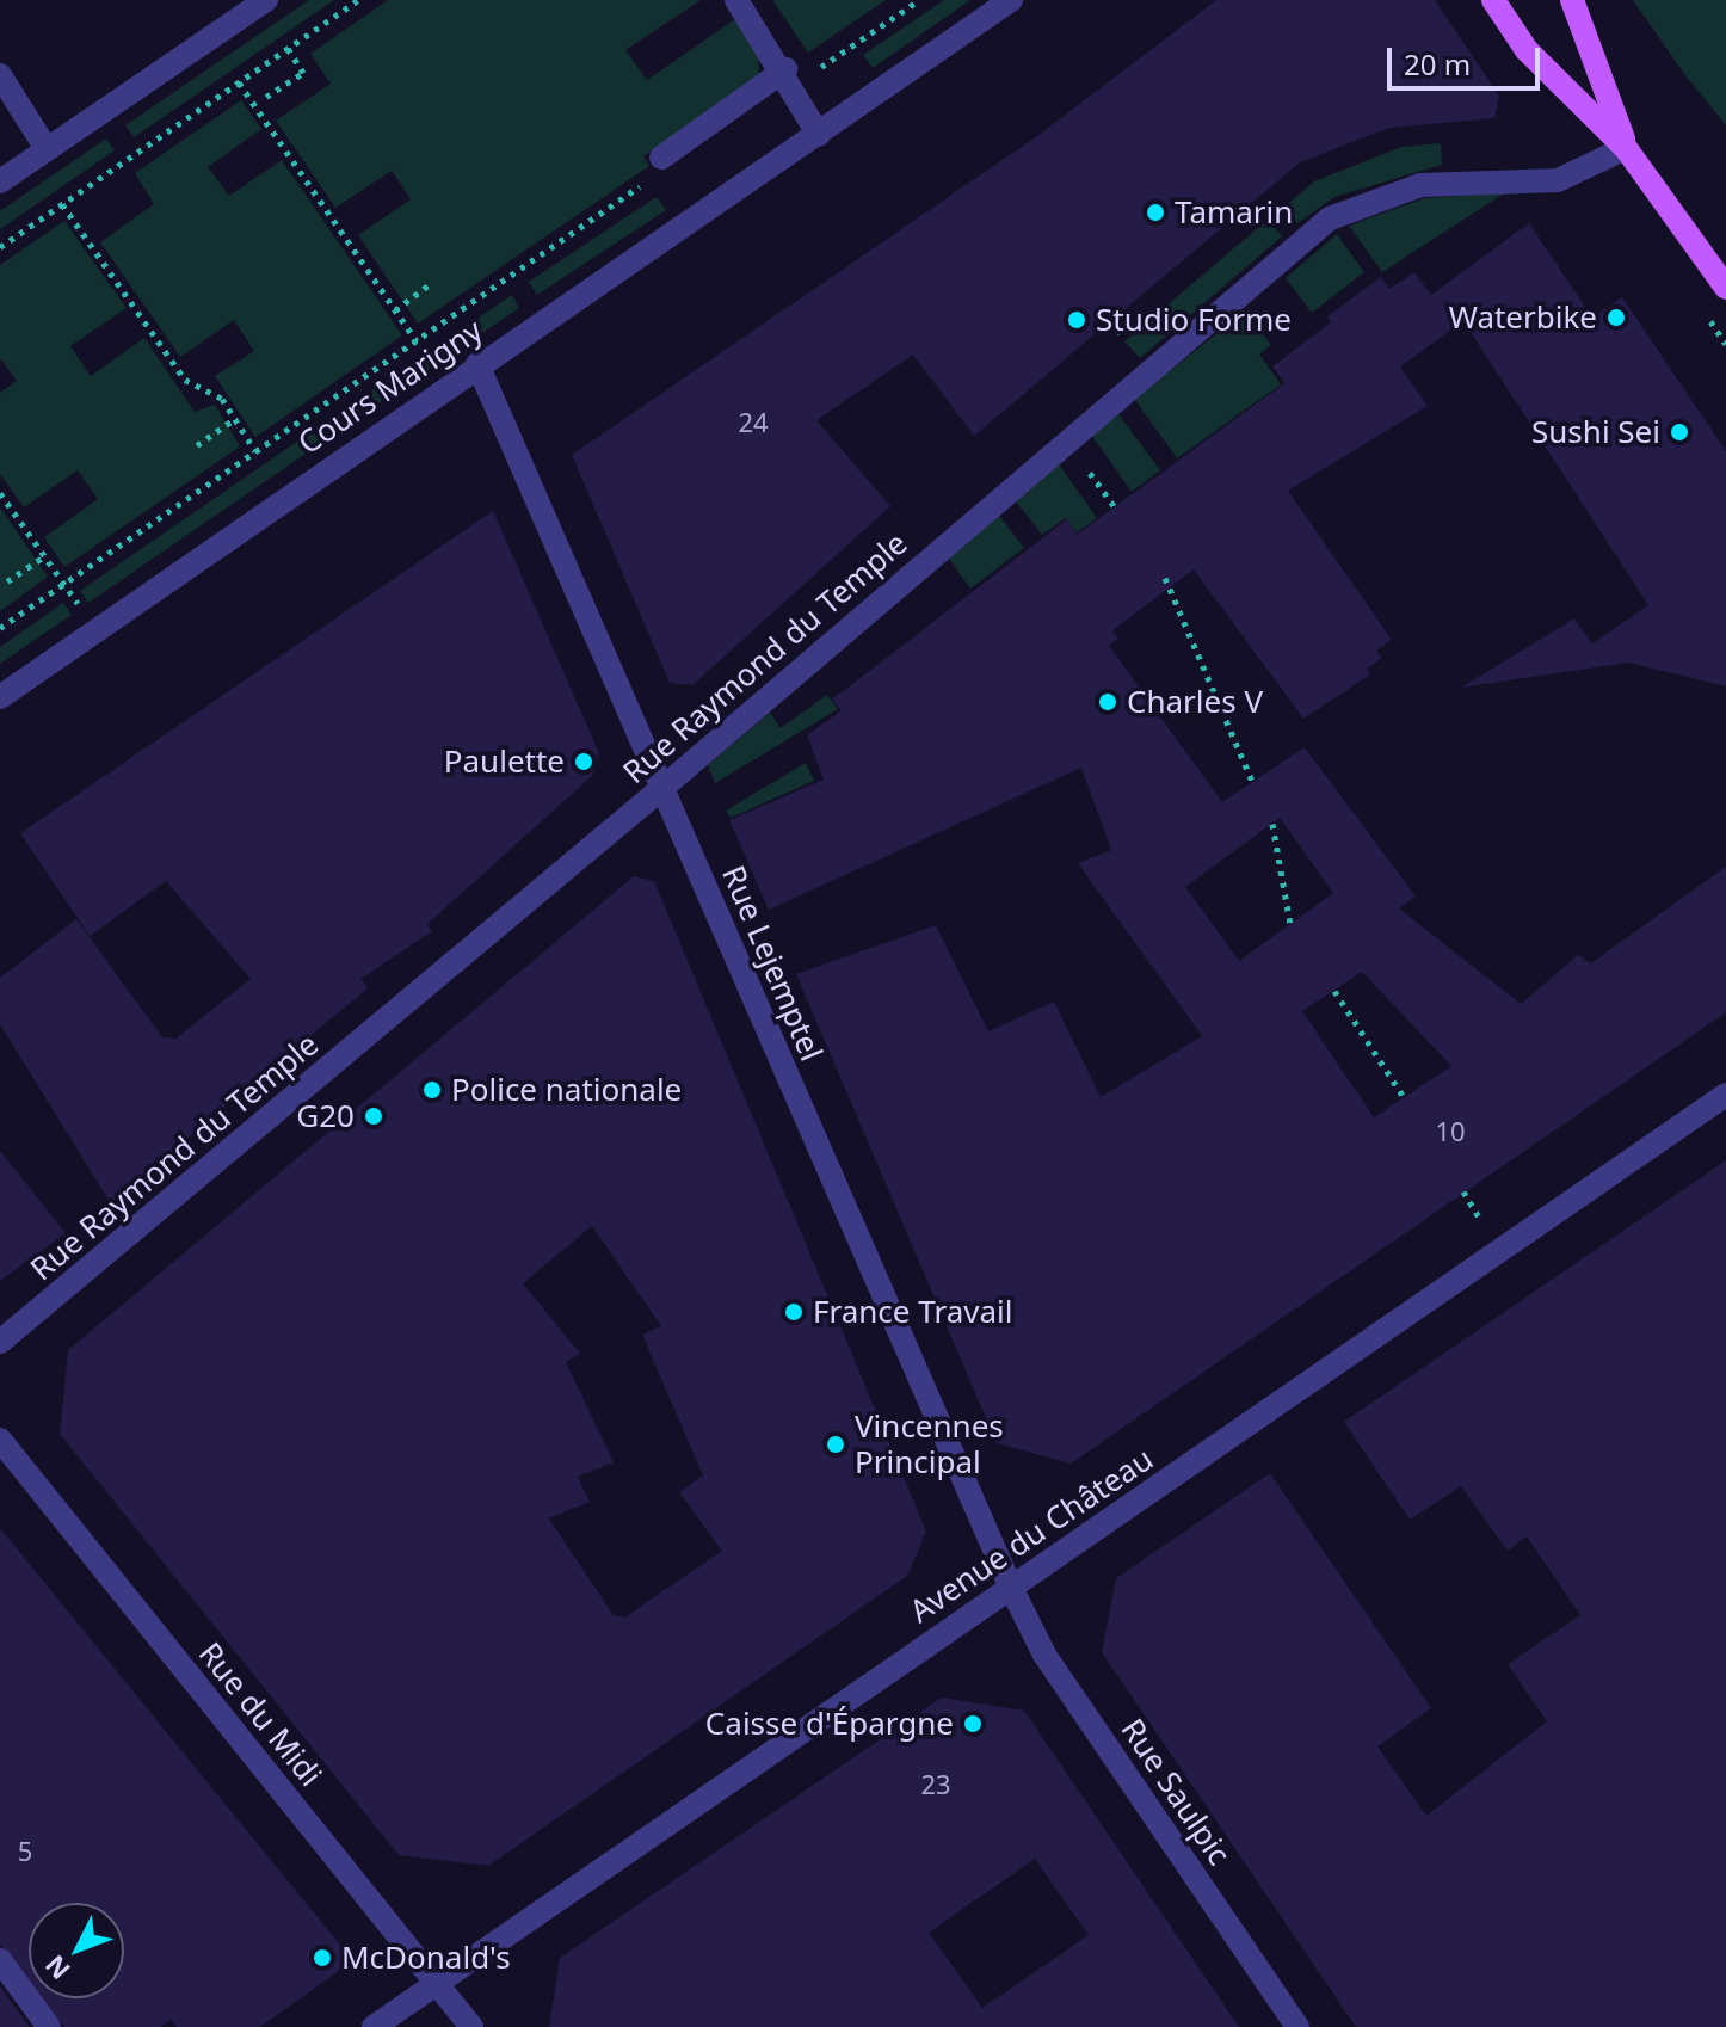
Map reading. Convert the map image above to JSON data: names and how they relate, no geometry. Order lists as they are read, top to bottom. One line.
{"streets":{"street":["Cours Marigny","Rue Raymond du Temple","Rue Lejemptel","Avenue du Château","Rue du Midi","Rue Saulpic"]},"crossings":[["Cours Marigny","Rue Lejemptel"],["Rue Raymond du Temple","Rue Lejemptel"],["Rue Lejemptel","Avenue du Château"],["Rue Lejemptel","Rue Saulpic"],["Avenue du Château","Rue du Midi"],["Avenue du Château","Rue Saulpic"]],"places":["Tamarin","Waterbike","Studio Forme","Sushi Sei","Charles V","Paulette","Police nationale","G20","France Travail","Vincennes Principal","Caisse d'Épargne","McDonald's"],"house_numbers":["24","10","23","5"],"scale_bar":"20 m","north":"bottom left"}
